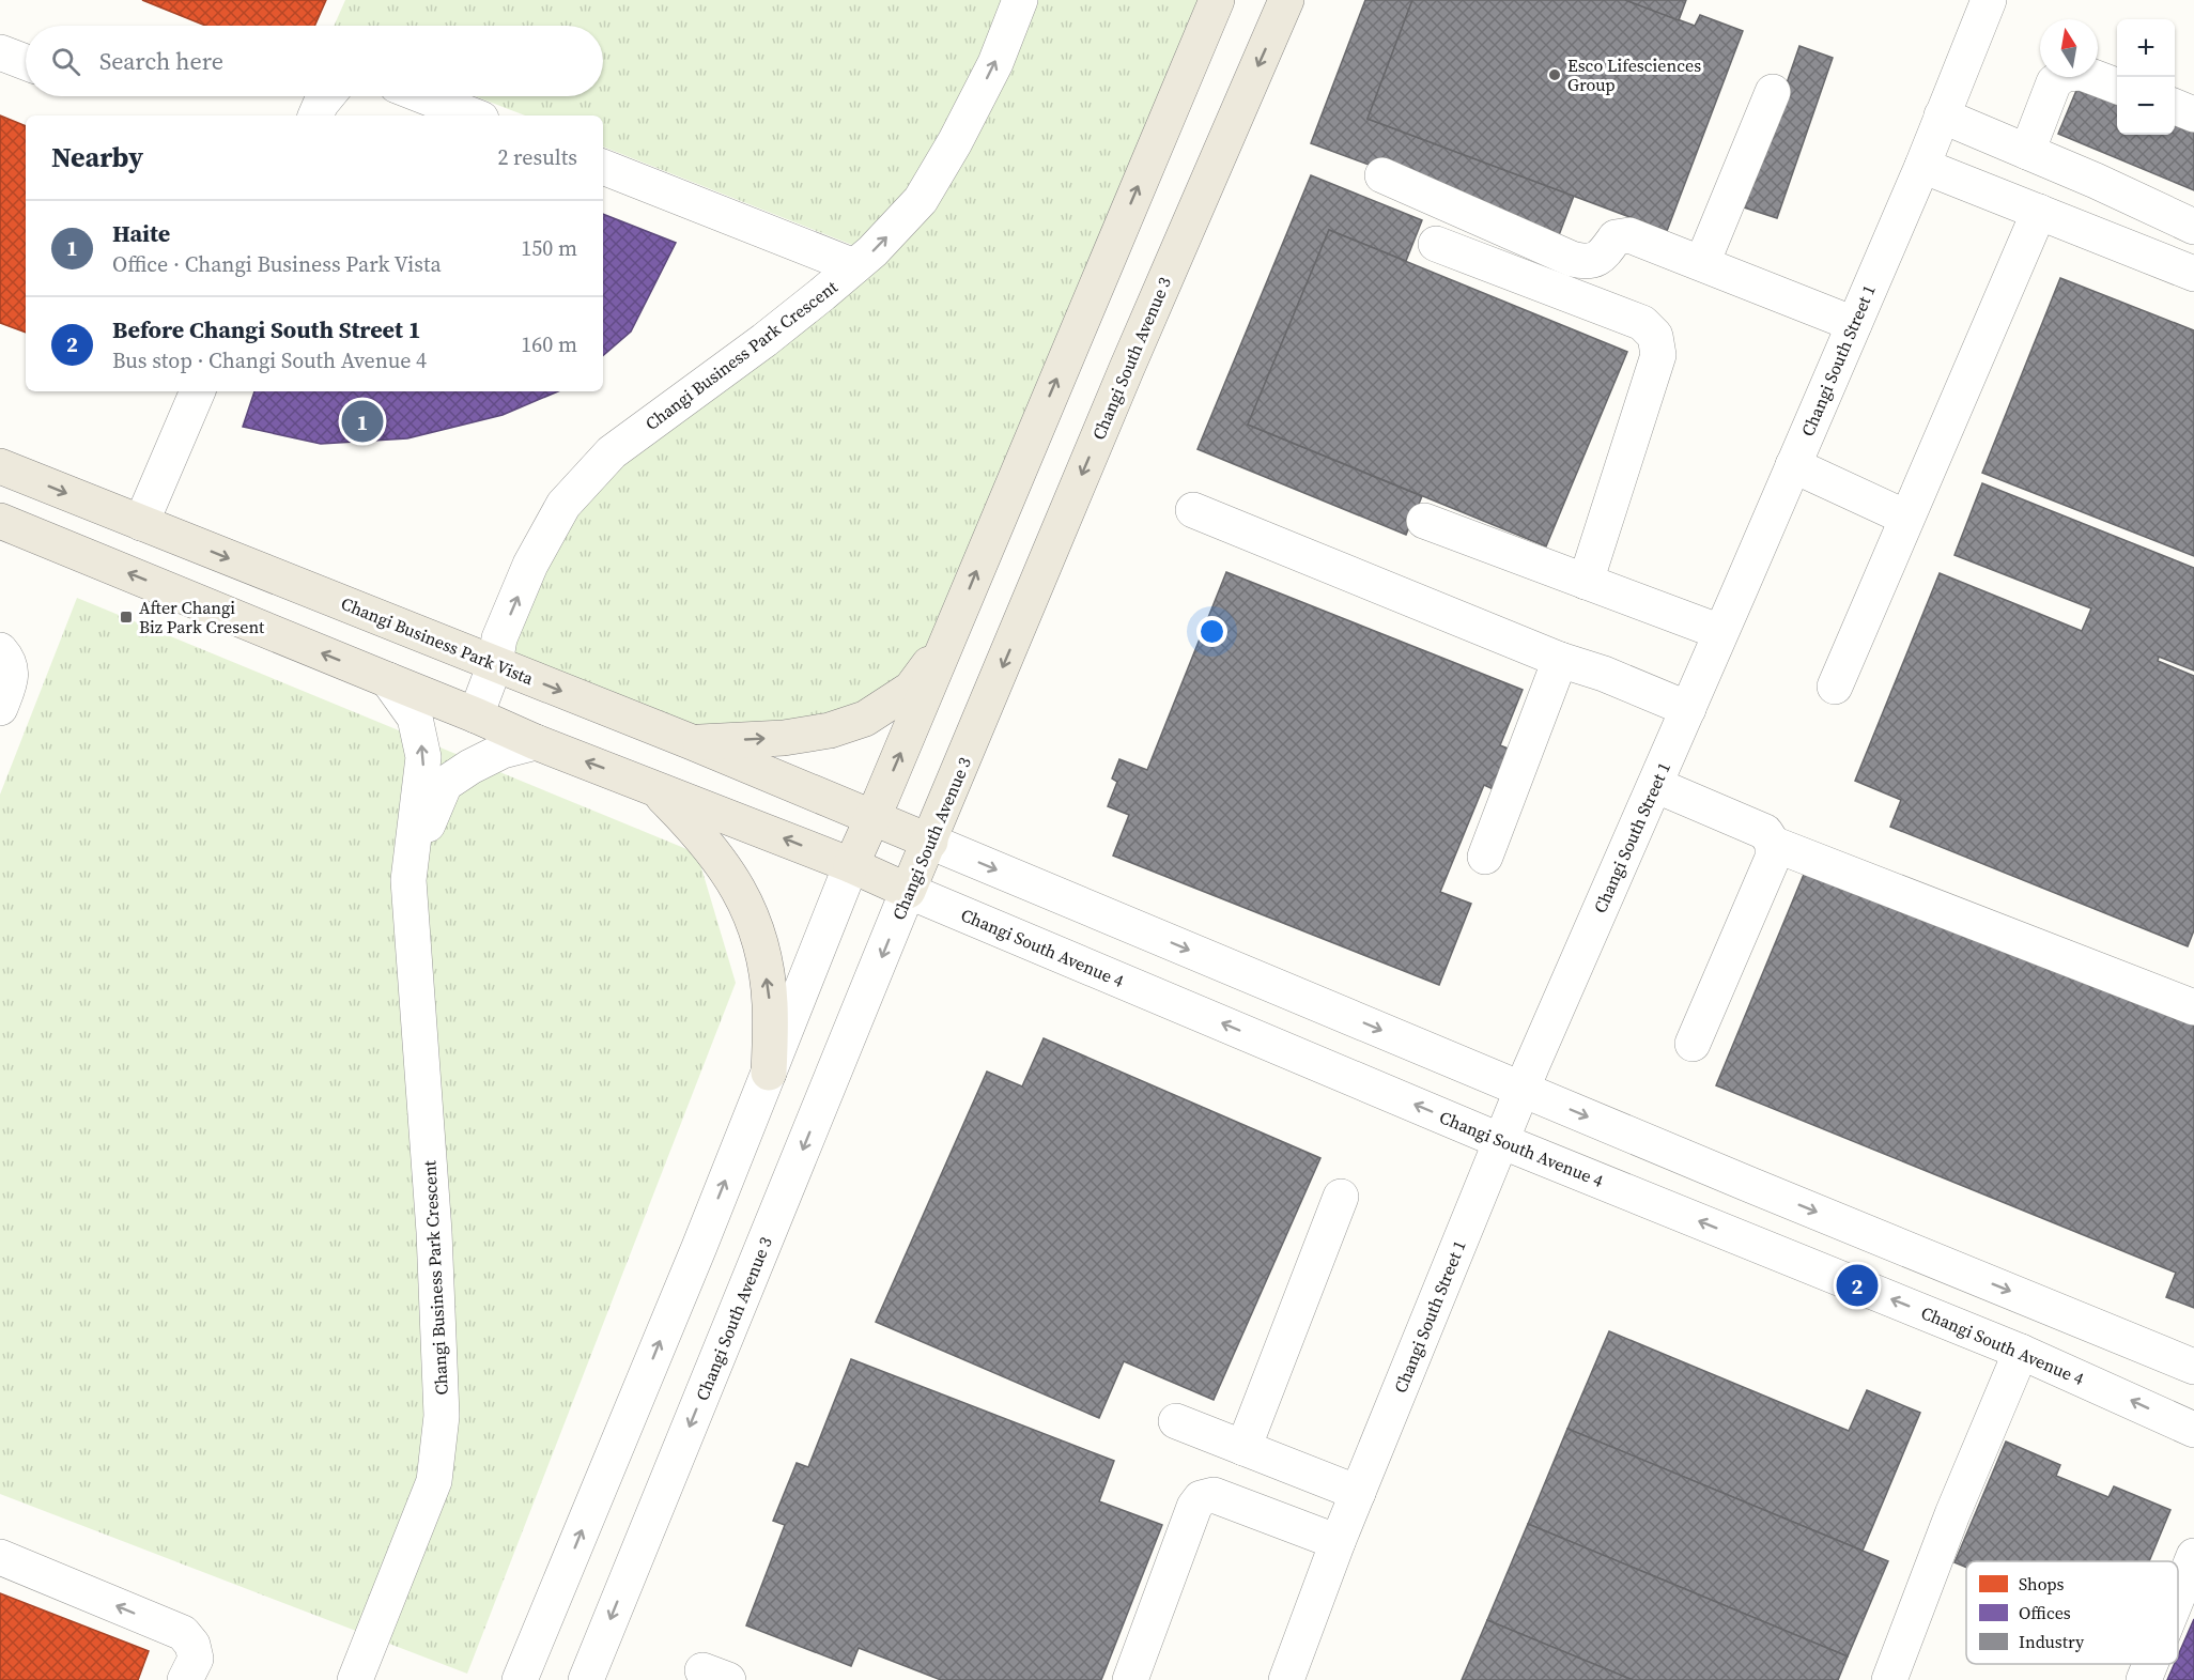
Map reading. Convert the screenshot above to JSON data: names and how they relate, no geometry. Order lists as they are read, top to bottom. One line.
{"streets":{"main road":["Changi South Avenue 3","Changi Business Park Vista","Changi South Avenue 4"],"street":["Changi Business Park Crescent","Changi South Street 1"]},"crossings":[["Changi Business Park Crescent","Changi Business Park Vista"],["Changi South Avenue 3","Changi South Avenue 4"],["Changi South Street 1","Changi South Avenue 4"]],"one_way":["Changi Business Park Crescent","Changi South Avenue 4"],"places":{"other":["Esco Lifesciences Group"],"transit":["After Changi Biz Park Cresent"]},"legend":["Shops","Offices","Industry"],"north":"top","page":{"map_buttons":["+","−"],"search":"Search here","heading":["Nearby","2 results"],"list":[{"mark":"1","name":"Haite","note":"Office · Changi Business Park Vista","value":"150 m"},{"mark":"2","name":"Before Changi South Street 1","note":"Bus stop · Changi South Avenue 4","value":"160 m"}],"pins":["1","2"]}}
